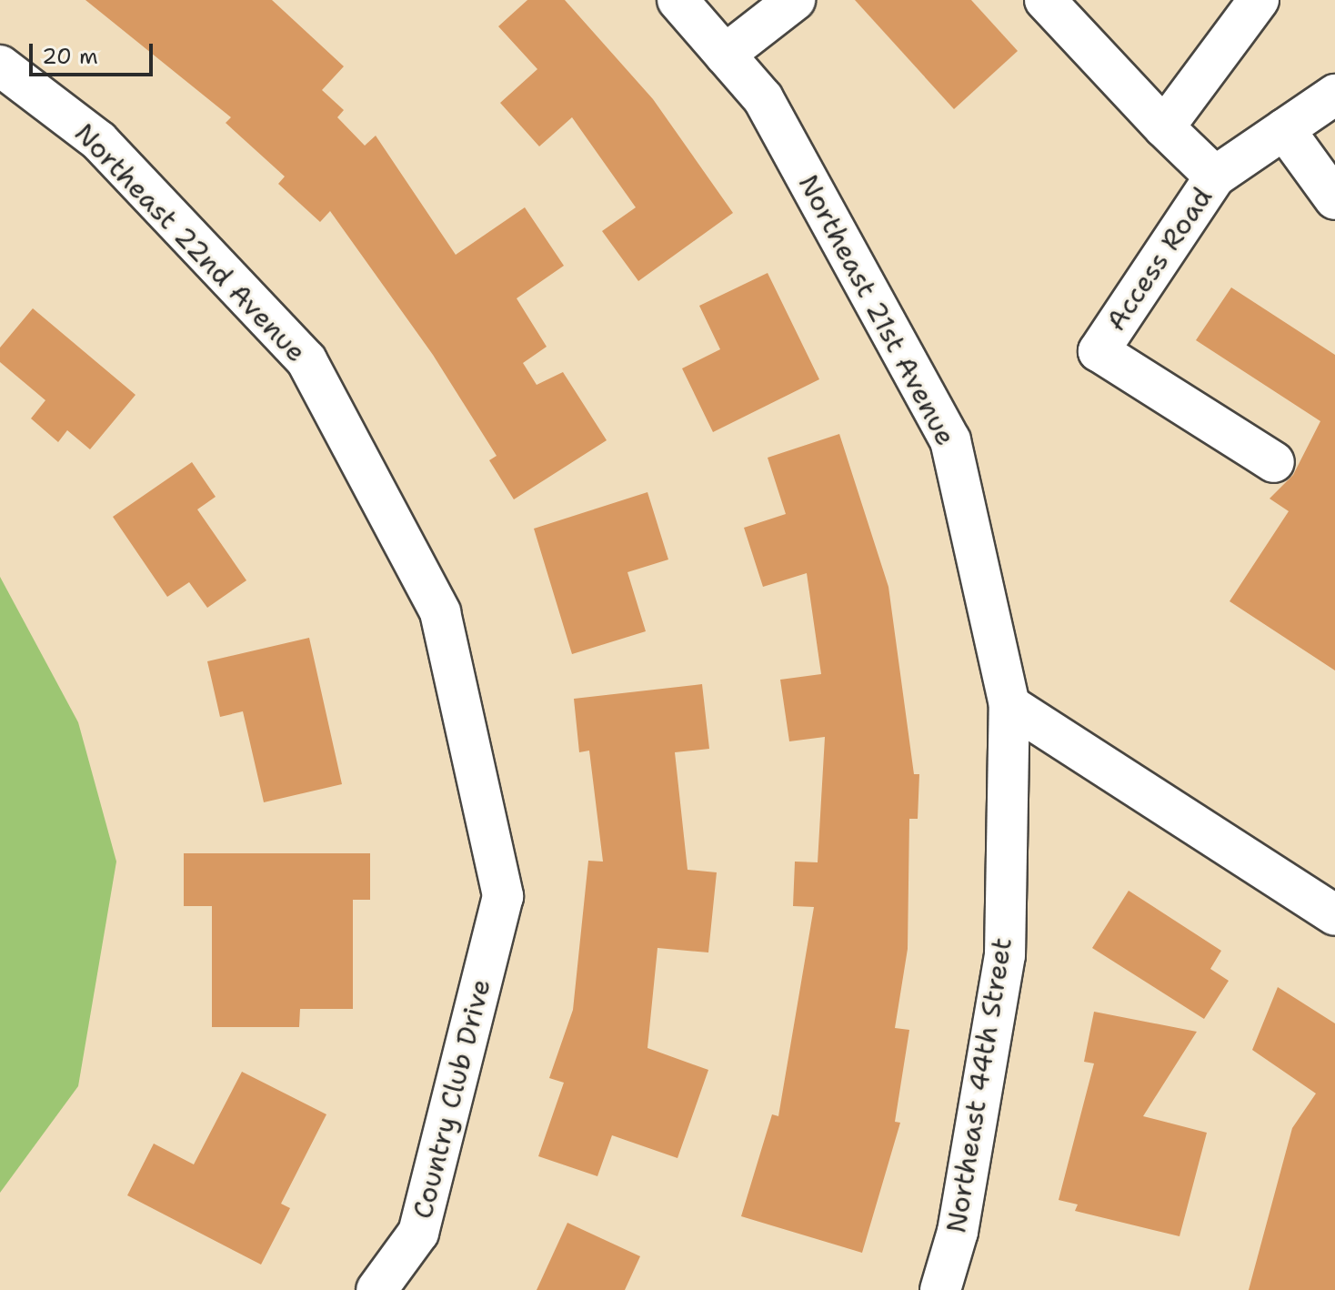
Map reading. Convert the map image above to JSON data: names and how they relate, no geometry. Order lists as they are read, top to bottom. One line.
{"streets":{"street":["Northeast 22nd Avenue","Access Road","Northeast 21st Avenue","Northeast 44th Street","Country Club Drive"]},"crossings":[["Northeast 22nd Avenue","Country Club Drive"],["Northeast 21st Avenue","Northeast 44th Street"]],"scale_bar":"20 m"}
